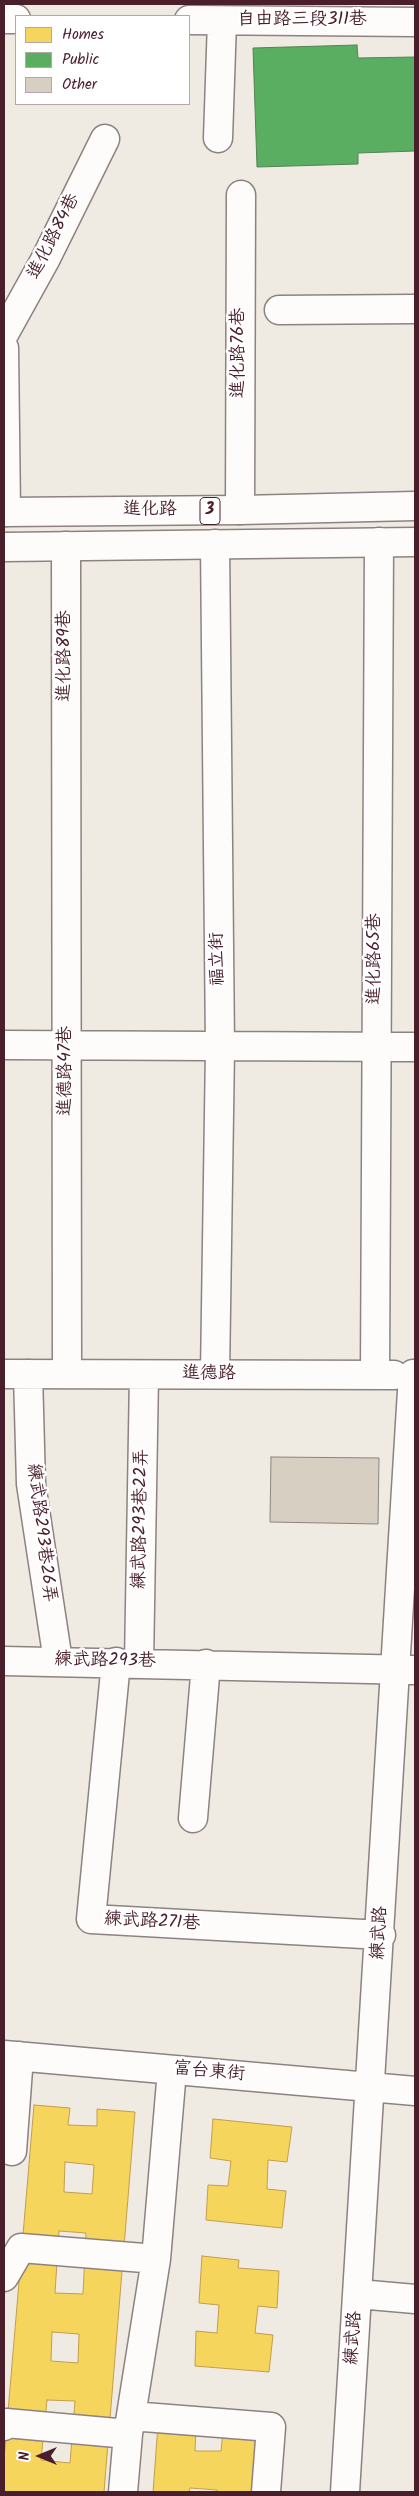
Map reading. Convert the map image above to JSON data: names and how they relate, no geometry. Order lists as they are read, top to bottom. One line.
{"streets":{"street":["自由路三段311巷","進化路84巷","進化路76巷","進化路","3","進化路89巷","福立街","進化路65巷","進德路47巷","進德路","練武路293巷22弄","練武路293巷26弄","練武路293巷","練武路271巷","練武路","富台東街"]},"crossings":[["進化路76巷","進化路"],["進化路","進化路89巷"],["進化路","福立街"],["進化路","進化路65巷"],["進化路89巷","進德路47巷"],["福立街","進德路"],["進化路65巷","進德路"],["進德路47巷","進德路"],["進德路","練武路293巷22弄"],["進德路","練武路293巷26弄"],["進德路","練武路"],["練武路293巷22弄","練武路293巷"],["練武路293巷22弄","練武路271巷"],["練武路293巷26弄","練武路293巷"],["練武路293巷","練武路271巷"],["練武路293巷","練武路"],["練武路271巷","練武路"],["練武路","富台東街"]],"legend":["Homes","Public","Other"],"north":"left"}
